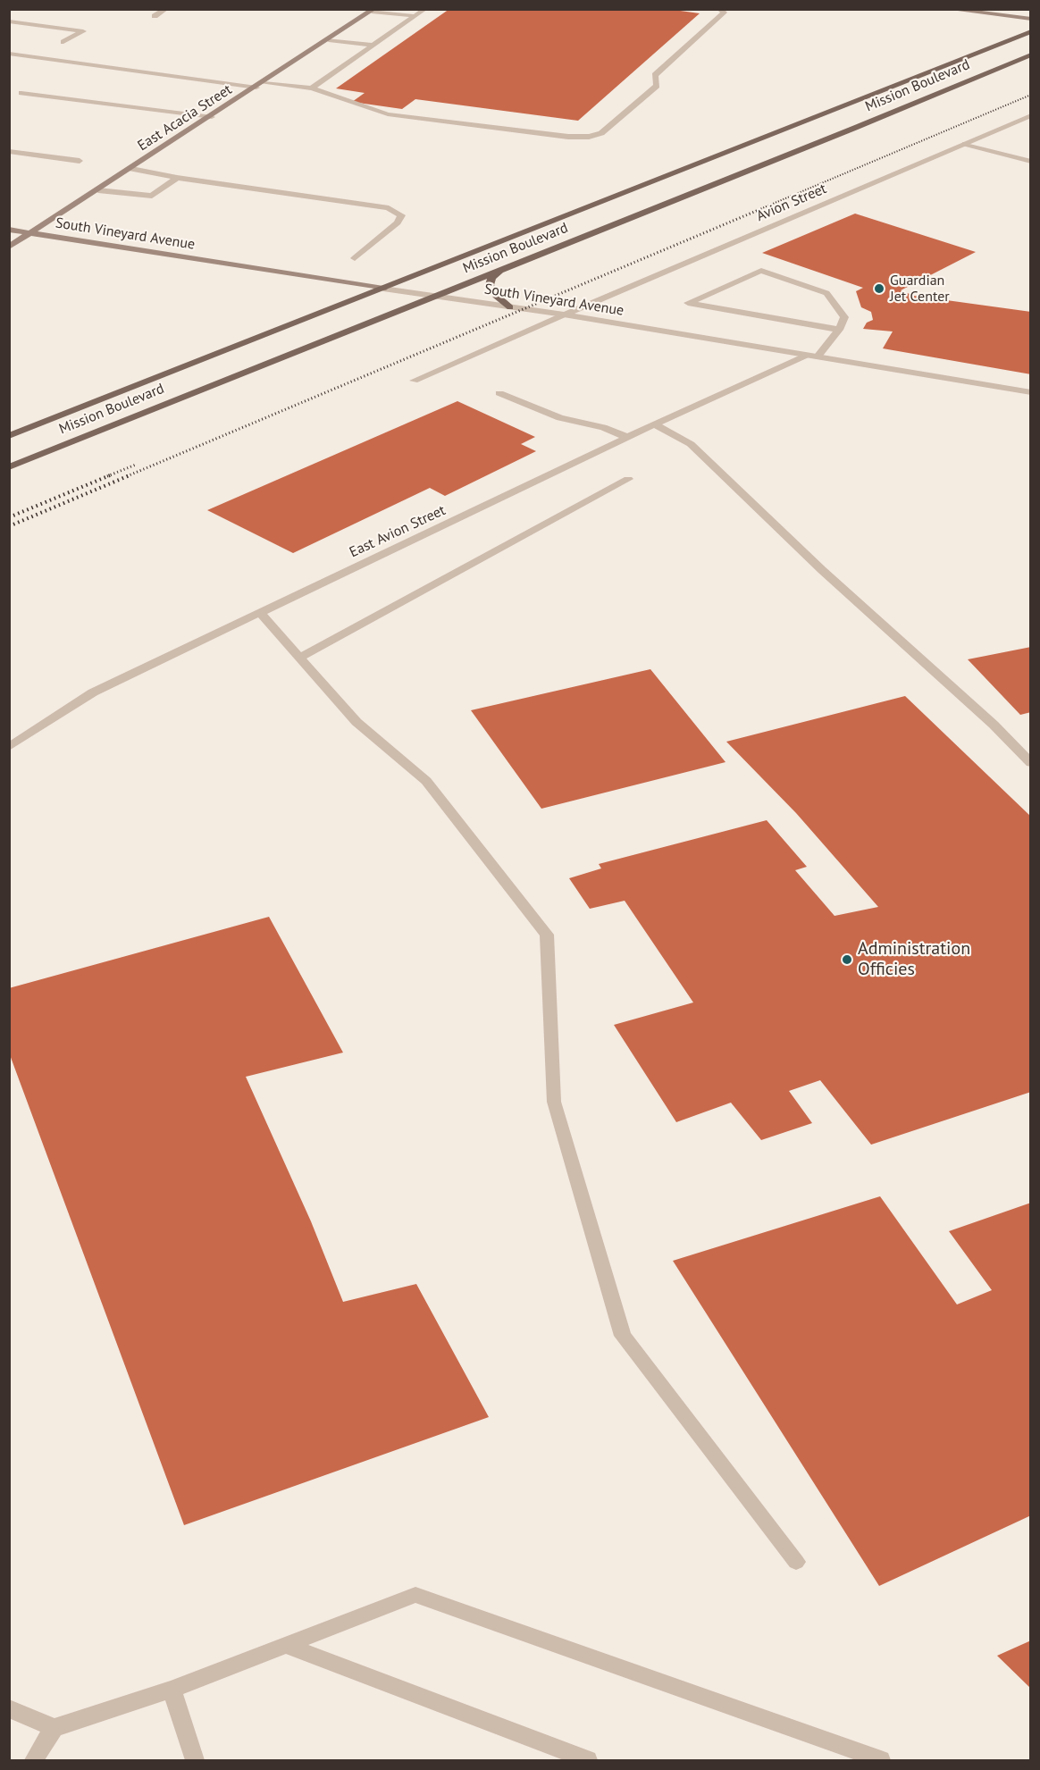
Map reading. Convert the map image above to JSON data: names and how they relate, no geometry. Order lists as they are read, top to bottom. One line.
{"streets":{"main road":["Mission Boulevard"],"street":["East Acacia Street","Avion Street","South Vineyard Avenue","East Avion Street"]},"crossings":[["Mission Boulevard","South Vineyard Avenue"],["East Acacia Street","South Vineyard Avenue"],["Avion Street","South Vineyard Avenue"],["South Vineyard Avenue","East Avion Street"]],"places":["Guardian Jet Center","Administration Officies"]}
